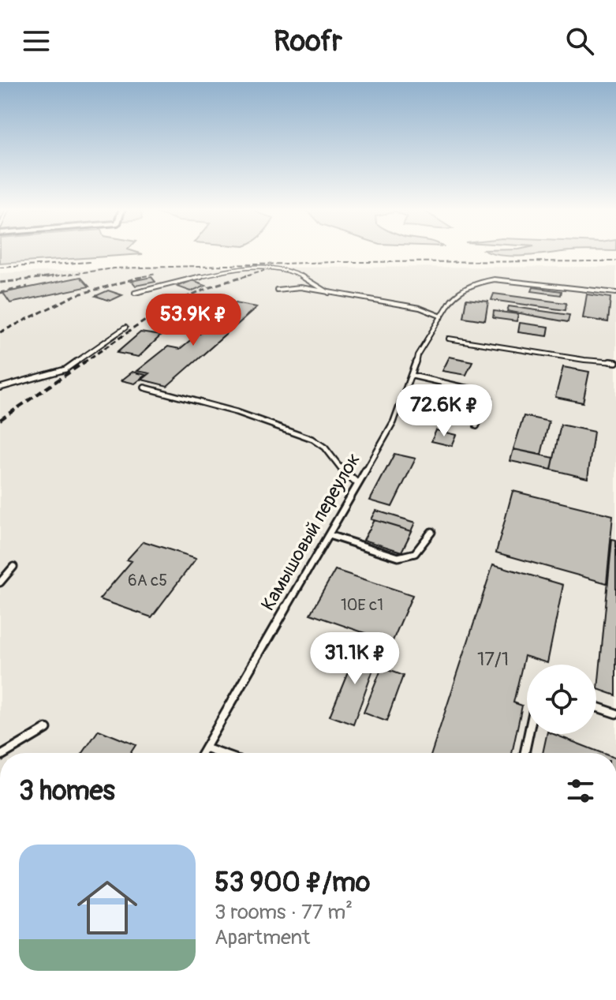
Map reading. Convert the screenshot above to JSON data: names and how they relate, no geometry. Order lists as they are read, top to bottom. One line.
{"streets":{"lane":["Камышовый переулок"]},"house_numbers":["6А с5","10Е с1","17/1"],"page":{"header":"Roofr","price":["53.9K ₽","72.6K ₽","31.1K ₽"],"heading":"3 homes","list":[{"name":"53 900 ₽/mo","note":"3 rooms · 77 m² · Apartment"}]}}
